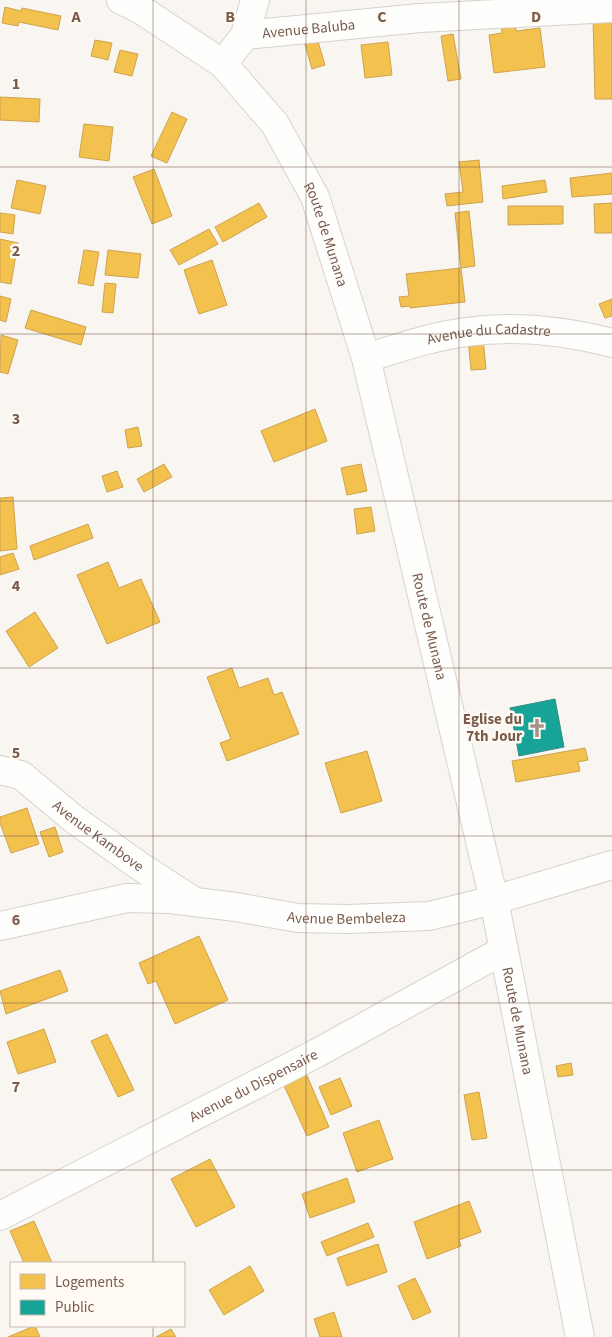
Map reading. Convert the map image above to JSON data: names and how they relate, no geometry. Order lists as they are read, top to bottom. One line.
{"streets":{"street":["Avenue Baluba","Route de Munana","Avenue du Cadastre","Avenue Kambove","Avenue Bembeleza","Avenue du Dispensaire"]},"crossings":[["Route de Munana","Avenue du Cadastre"],["Route de Munana","Avenue Bembeleza"],["Route de Munana","Avenue du Dispensaire"],["Avenue Kambove","Avenue Bembeleza"]],"places":{"church":["Eglise du 7th Jour"]},"legend":["Logements","Public"],"grid":{"columns":["A","B","C","D"],"rows":["1","2","3","4","5","6","7"]}}
